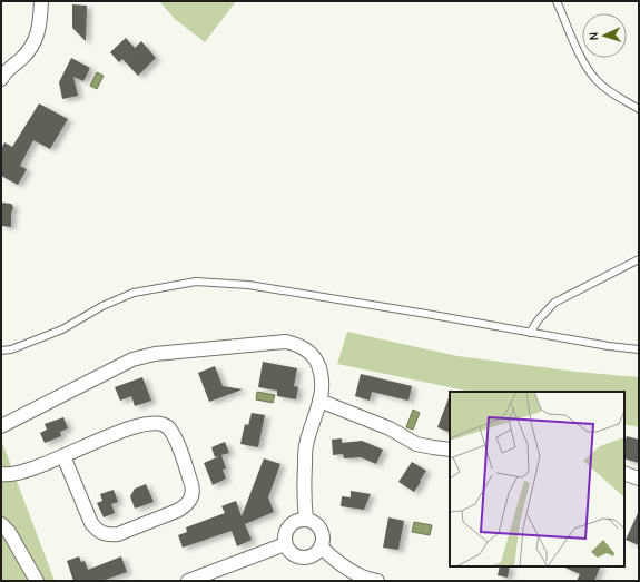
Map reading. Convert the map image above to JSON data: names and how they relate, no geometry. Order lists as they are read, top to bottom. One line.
{"north":"left"}
